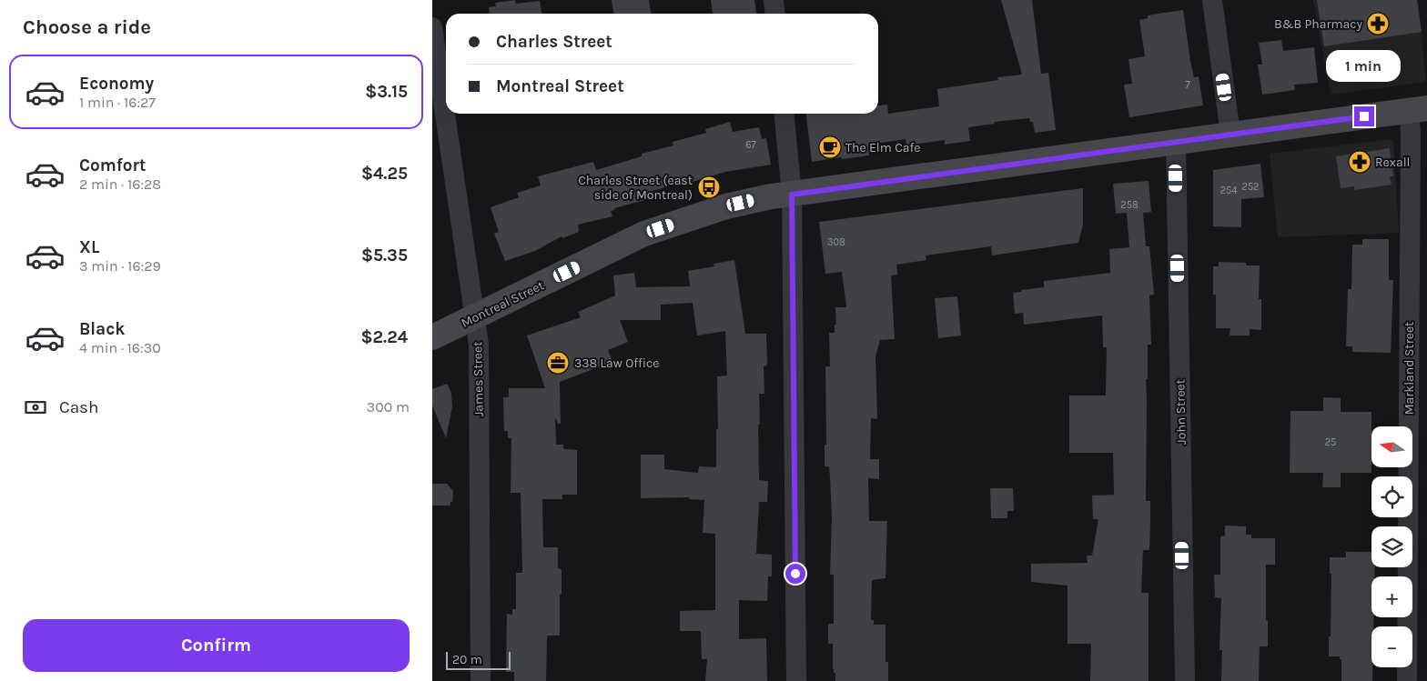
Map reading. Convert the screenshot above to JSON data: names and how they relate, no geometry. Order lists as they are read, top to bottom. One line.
{"streets":{"main road":["Montreal Street"],"street":["Markland Street","James Street","John Street"]},"crossings":[["Montreal Street","Markland Street"],["Montreal Street","James Street"],["Montreal Street","John Street"]],"places":{"pharmacy":["B&B Pharmacy","Rexall"],"cafe":["The Elm Cafe"],"bus stop":["Charles Street (east side of Montreal)"],"office":["338 Law Office"]},"house_numbers":["7","67","252","254","258","308","25"],"scale_bar":"20 m","north":"left","page":{"heading":"Choose a ride","banner":["Charles Street","Montreal Street"],"bubble":"1 min","list":[{"name":"Economy","note":"1 min · 16:27","value":"$3.15"},{"name":"Comfort","note":"2 min · 16:28","value":"$4.25"},{"name":"XL","note":"3 min · 16:29","value":"$5.35"},{"name":"Black","note":"4 min · 16:30","value":"$2.24"}],"pay":["Cash","300 m"],"map_buttons":["+","−"],"buttons":"Confirm","scale":"20 m"}}
